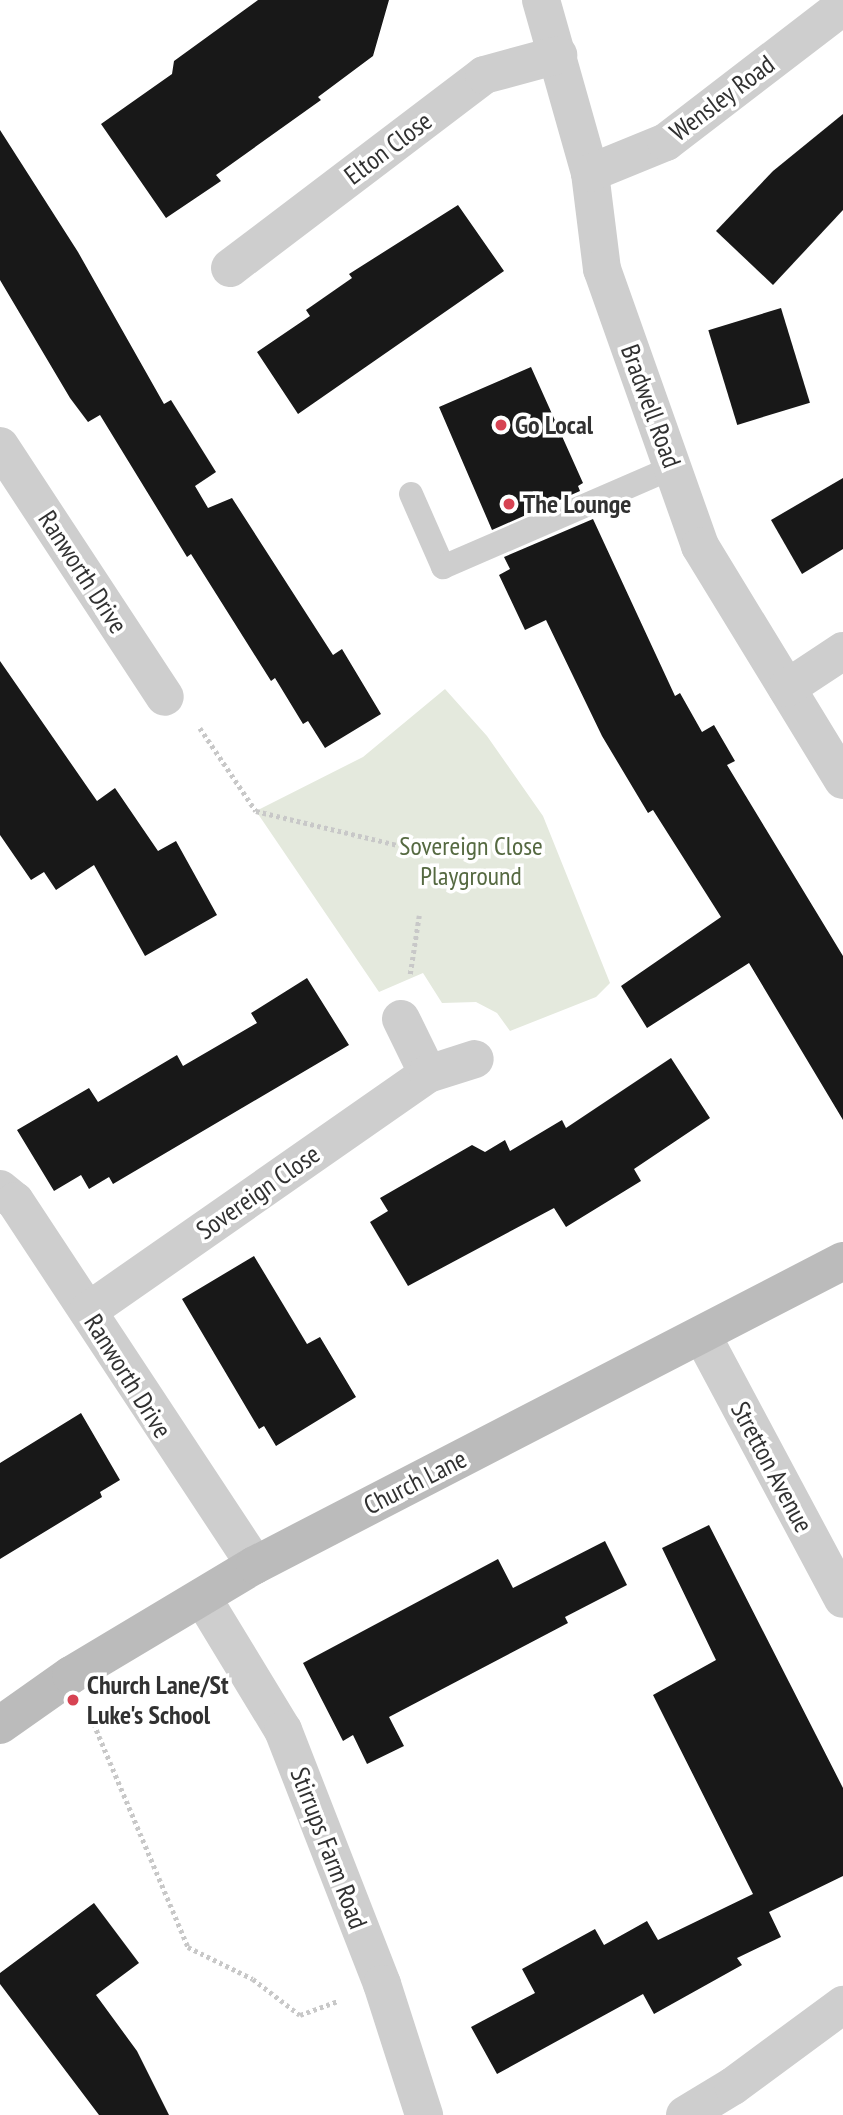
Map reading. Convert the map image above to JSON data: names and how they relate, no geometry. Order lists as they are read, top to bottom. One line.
{"streets":{"main road":["Church Lane"],"street":["Wensley Road","Elton Close","Bradwell Road","Ranworth Drive","Sovereign Close","Stretton Avenue","Stirrups Farm Road"]},"crossings":[["Wensley Road","Bradwell Road"],["Elton Close","Bradwell Road"],["Ranworth Drive","Sovereign Close"],["Ranworth Drive","Church Lane"],["Stretton Avenue","Church Lane"],["Church Lane","Stirrups Farm Road"]],"parks":["Sovereign Close Playground"],"places":["Go Local","The Lounge","Church Lane/St Luke's School"]}
